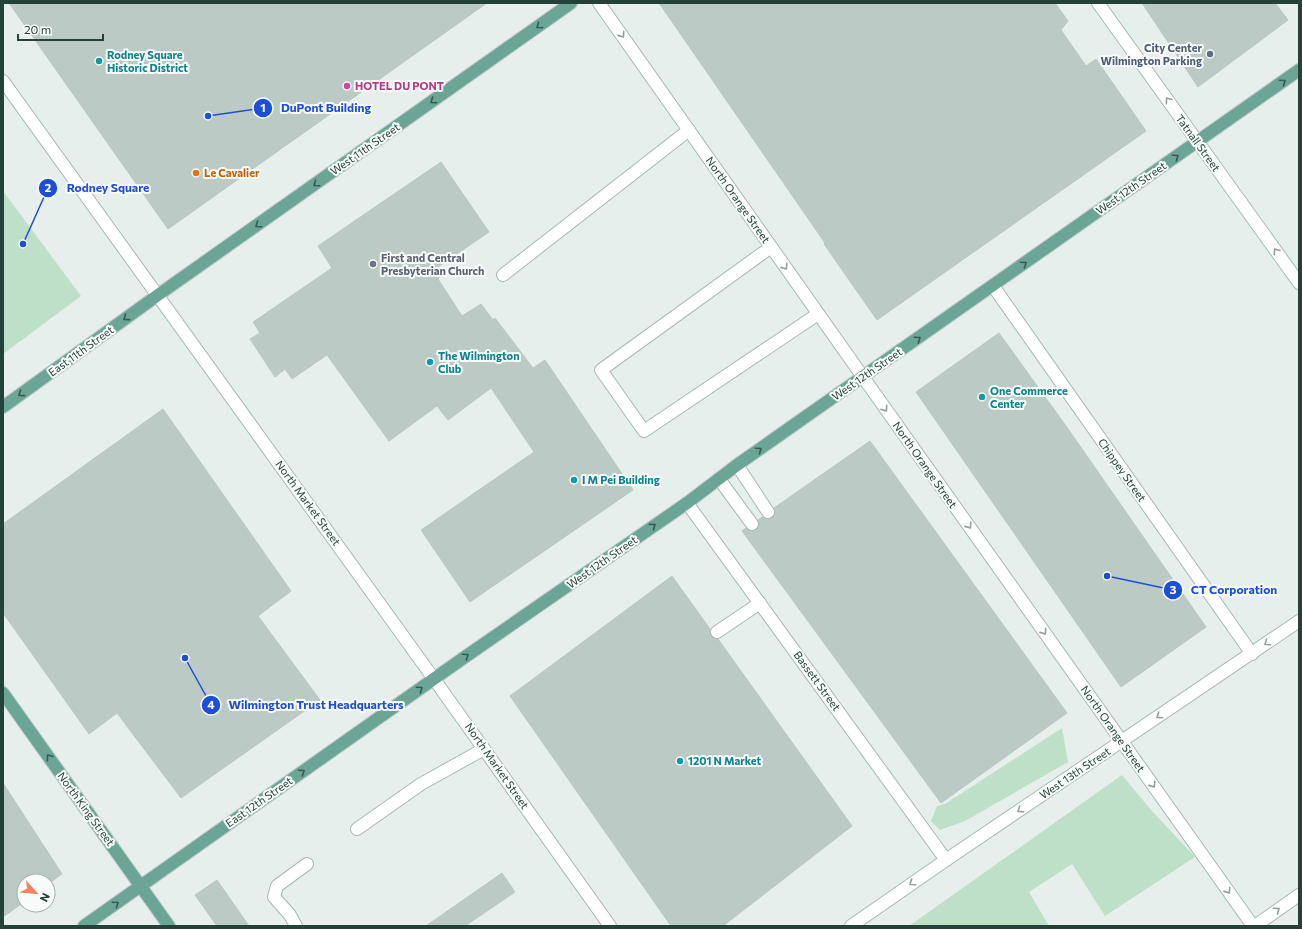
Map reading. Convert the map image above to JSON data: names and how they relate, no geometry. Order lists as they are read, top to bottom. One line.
{"streets":{"main road":["West 11th Street","West 12th Street","East 11th Street","East 12th Street","North King Street"],"street":["Tatnall Street","North Orange Street","Chippey Street","North Market Street","Bassett Street","West 13th Street"]},"crossings":[["Tatnall Street","West 12th Street"],["West 11th Street","East 11th Street"],["West 11th Street","North Market Street"],["West 12th Street","North Orange Street"],["West 12th Street","Chippey Street"],["West 12th Street","North Market Street"],["West 12th Street","Bassett Street"],["West 12th Street","East 12th Street"],["North Orange Street","West 13th Street"],["East 11th Street","North Market Street"],["Chippey Street","West 13th Street"],["North Market Street","East 12th Street"],["Bassett Street","West 13th Street"],["East 12th Street","North King Street"]],"one_way":["Tatnall Street","West 11th Street","West 12th Street","North Orange Street","East 11th Street","West 13th Street","East 12th Street","North King Street"],"places":["City Center Wilmington Parking","Rodney Square Historic District","HOTEL DU PONT","DuPont Building","Le Cavalier","Rodney Square","First and Central Presbyterian Church","The Wilmington Club","One Commerce Center","I M Pei Building","CT Corporation","Wilmington Trust Headquarters","1201 N Market"],"scale_bar":"20 m","north":"bottom right"}
